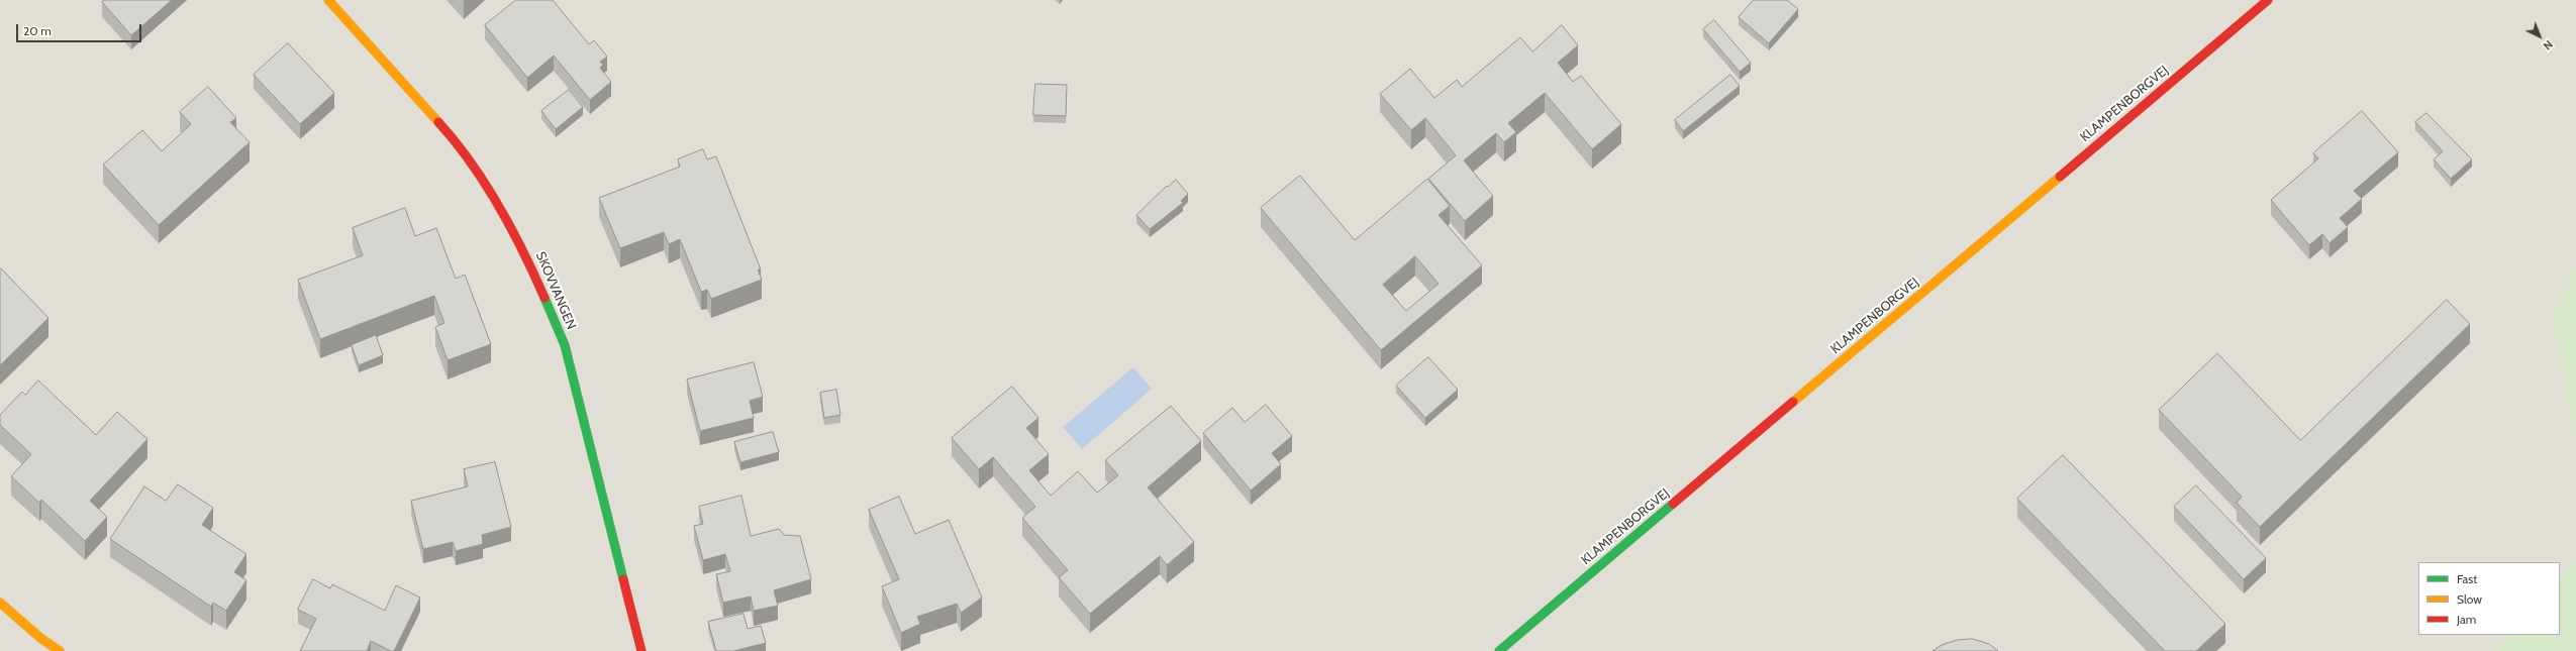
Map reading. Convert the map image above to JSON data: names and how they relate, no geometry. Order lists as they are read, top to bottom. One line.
{"streets":{"street":["KLAMPENBORGVEJ","SKOVVANGEN"]},"legend":["Fast","Slow","Jam"],"scale_bar":"20 m","north":"bottom right"}
